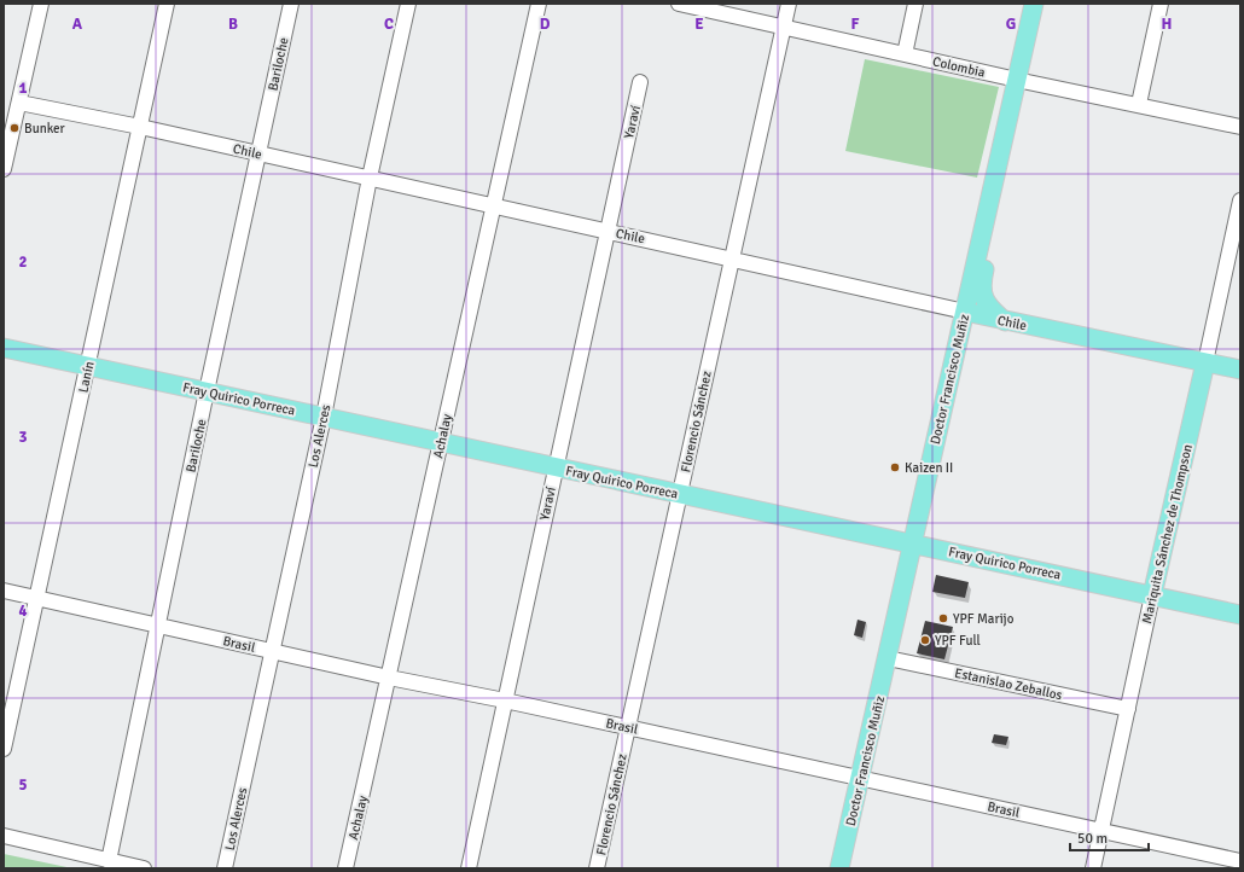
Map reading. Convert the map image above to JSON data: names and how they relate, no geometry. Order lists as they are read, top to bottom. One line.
{"streets":{"main road":["Chile","Doctor Francisco Muñiz","Fray Quirico Porreca","Mariquita Sánchez de Thompson"],"street":["Bariloche","Colombia","Yaraví","Lanín","Florencio Sánchez","Los Alerces","Achalay","Brasil","Estanislao Zeballos"]},"crossings":[["Bariloche","Chile"],["Bariloche","Fray Quirico Porreca"],["Bariloche","Brasil"],["Colombia","Doctor Francisco Muñiz"],["Colombia","Florencio Sánchez"],["Yaraví","Chile"],["Yaraví","Fray Quirico Porreca"],["Yaraví","Brasil"],["Chile","Lanín"],["Chile","Doctor Francisco Muñiz"],["Chile","Florencio Sánchez"],["Chile","Los Alerces"],["Chile","Achalay"],["Chile","Mariquita Sánchez de Thompson"],["Lanín","Fray Quirico Porreca"],["Lanín","Brasil"],["Doctor Francisco Muñiz","Fray Quirico Porreca"],["Doctor Francisco Muñiz","Brasil"],["Doctor Francisco Muñiz","Estanislao Zeballos"],["Fray Quirico Porreca","Florencio Sánchez"],["Fray Quirico Porreca","Los Alerces"],["Fray Quirico Porreca","Achalay"],["Fray Quirico Porreca","Mariquita Sánchez de Thompson"],["Florencio Sánchez","Brasil"],["Los Alerces","Brasil"],["Achalay","Brasil"],["Mariquita Sánchez de Thompson","Brasil"],["Mariquita Sánchez de Thompson","Estanislao Zeballos"]],"places":["Bunker","Kaizen II","YPF Marijo","YPF Full"],"scale_bar":"50 m","grid":{"columns":["A","B","C","D","E","F","G","H"],"rows":["1","2","3","4","5"]}}
